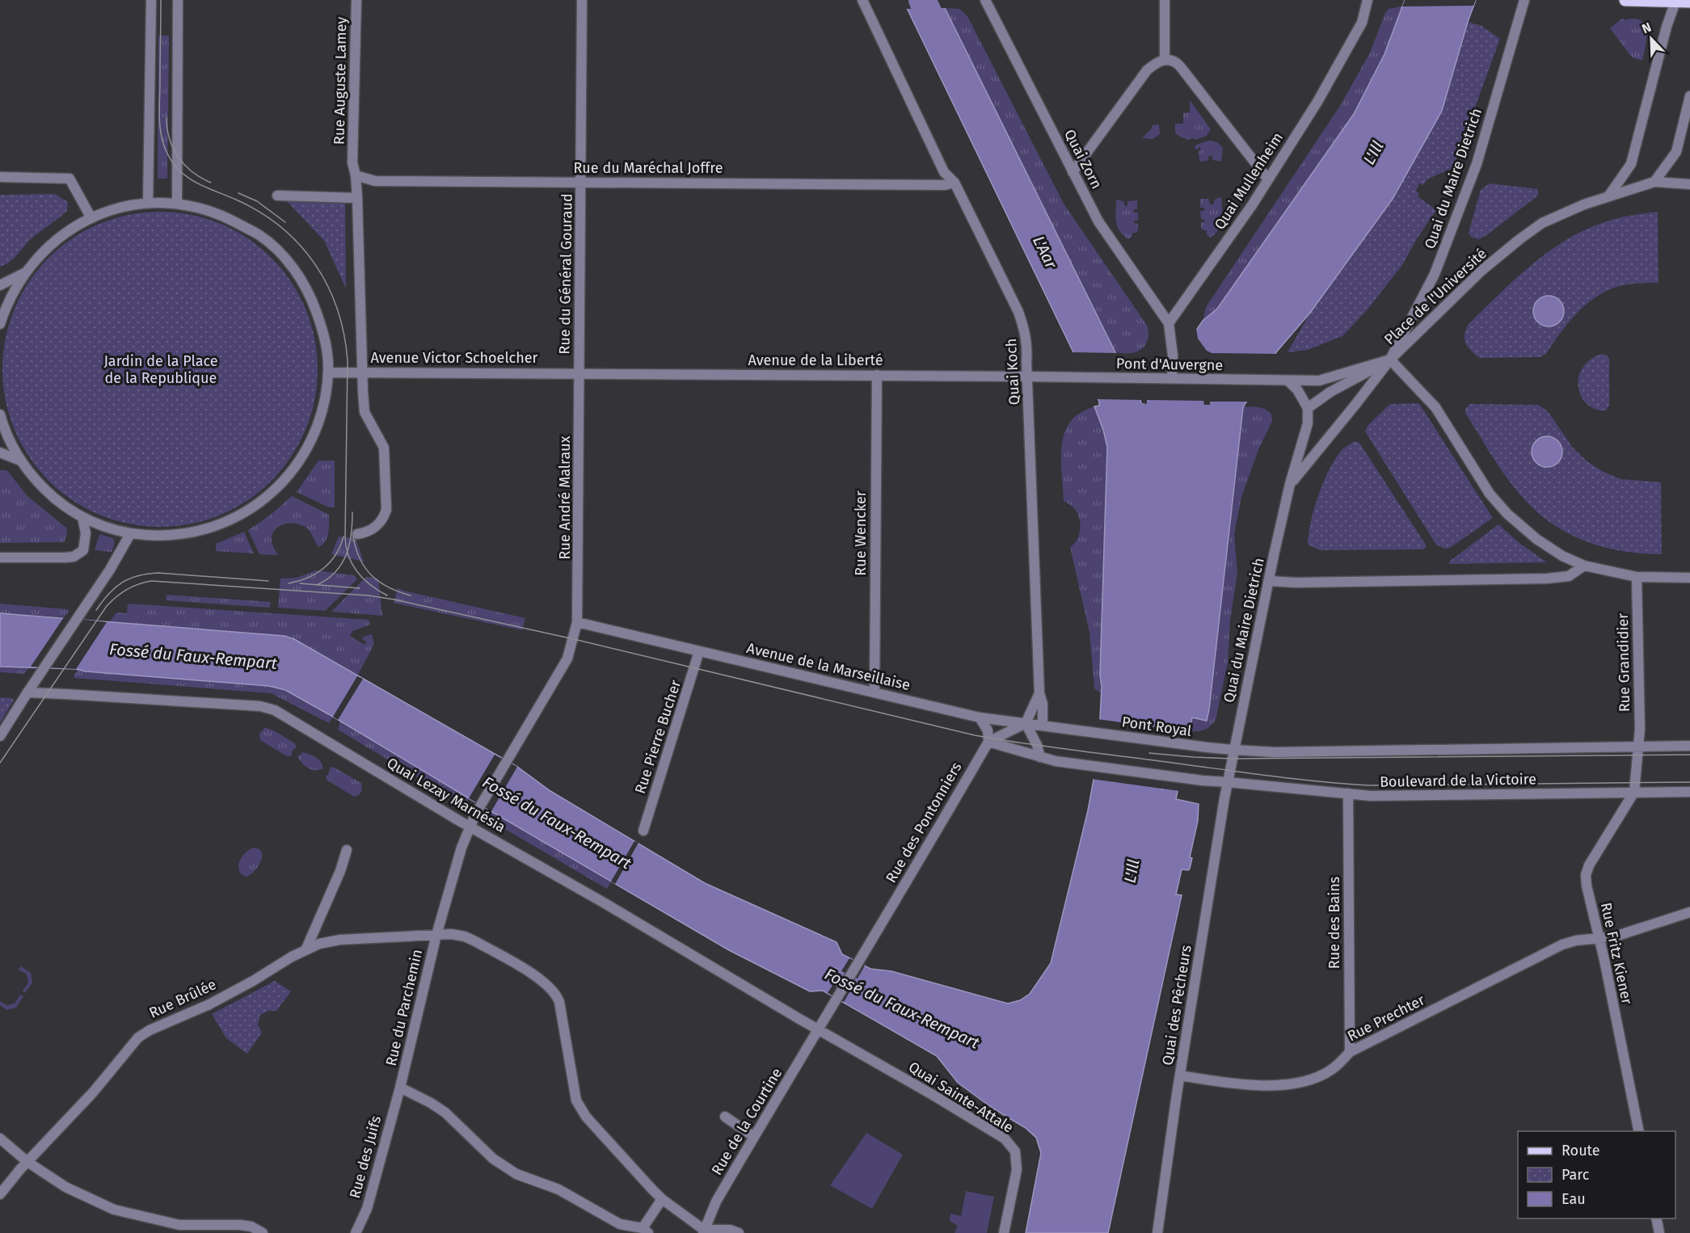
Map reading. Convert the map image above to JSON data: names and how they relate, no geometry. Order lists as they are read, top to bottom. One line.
{"streets":{"street":["Rue Auguste Lamey","Quai Zorn","Rue du Maréchal Joffre","Quai du Maire Dietrich","Quai Mullenheim","Rue du Général Gouraud","Place de l'Université","Avenue Victor Schoelcher","Avenue de la Liberté","Pont d'Auvergne","Quai Koch","Rue André Malraux","Rue Wencker","Rue Grandidier","Avenue de la Marseillaise","Pont Royal","Rue Pierre Bucher","Boulevard de la Victoire","Quai Lezay Marnésia","Rue des Pontonniers","Rue des Bains","Rue Fritz Kiener","Rue Brûlée","Quai des Pêcheurs","Rue du Parchemin","Rue Prechter","Quai Sainte-Attale","Rue de la Courtine","Rue des Juifs"]},"crossings":[["Rue Auguste Lamey","Rue du Maréchal Joffre"],["Quai Zorn","Quai Mullenheim"],["Rue du Maréchal Joffre","Rue du Général Gouraud"],["Rue du Maréchal Joffre","Quai Koch"],["Quai du Maire Dietrich","Place de l'Université"],["Quai du Maire Dietrich","Pont Royal"],["Quai du Maire Dietrich","Boulevard de la Victoire"],["Quai du Maire Dietrich","Quai des Pêcheurs"],["Rue du Général Gouraud","Avenue Victor Schoelcher"],["Rue du Général Gouraud","Avenue de la Liberté"],["Rue du Général Gouraud","Rue André Malraux"],["Place de l'Université","Rue Grandidier"],["Avenue Victor Schoelcher","Avenue de la Liberté"],["Avenue Victor Schoelcher","Rue André Malraux"],["Avenue de la Liberté","Pont d'Auvergne"],["Avenue de la Liberté","Quai Koch"],["Avenue de la Liberté","Rue André Malraux"],["Avenue de la Liberté","Rue Wencker"],["Quai Koch","Avenue de la Marseillaise"],["Rue André Malraux","Avenue de la Marseillaise"],["Rue André Malraux","Rue du Parchemin"],["Rue Wencker","Avenue de la Marseillaise"],["Rue Grandidier","Boulevard de la Victoire"],["Rue Grandidier","Rue Fritz Kiener"],["Avenue de la Marseillaise","Pont Royal"],["Avenue de la Marseillaise","Rue Pierre Bucher"],["Boulevard de la Victoire","Rue des Bains"],["Boulevard de la Victoire","Rue Fritz Kiener"],["Boulevard de la Victoire","Quai des Pêcheurs"],["Quai Lezay Marnésia","Rue des Pontonniers"],["Quai Lezay Marnésia","Rue du Parchemin"],["Quai Lezay Marnésia","Quai Sainte-Attale"],["Quai Lezay Marnésia","Rue de la Courtine"],["Rue des Pontonniers","Quai Sainte-Attale"],["Rue des Pontonniers","Rue de la Courtine"],["Rue des Bains","Rue Prechter"],["Rue Fritz Kiener","Rue Prechter"],["Rue Brûlée","Rue du Parchemin"],["Rue Brûlée","Rue de la Courtine"],["Quai des Pêcheurs","Rue Prechter"],["Rue du Parchemin","Rue des Juifs"],["Quai Sainte-Attale","Rue de la Courtine"]],"water":["L'Ill","L'Aar","Fossé du Faux-Rempart"],"parks":["Jardin de la Place de la Republique"],"legend":["Route","Parc","Eau"],"north":"top left"}
